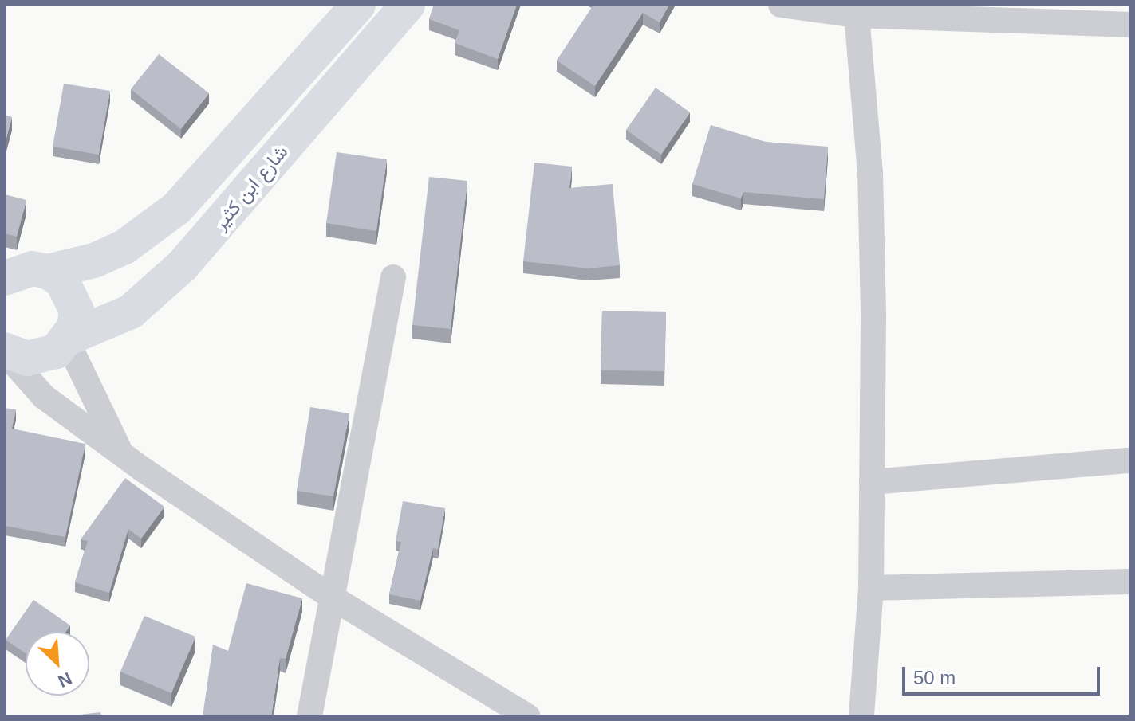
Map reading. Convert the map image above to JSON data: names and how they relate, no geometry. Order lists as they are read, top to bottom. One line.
{"streets":{"street":["شارع ابن كثير"]},"scale_bar":"50 m","north":"bottom right"}
